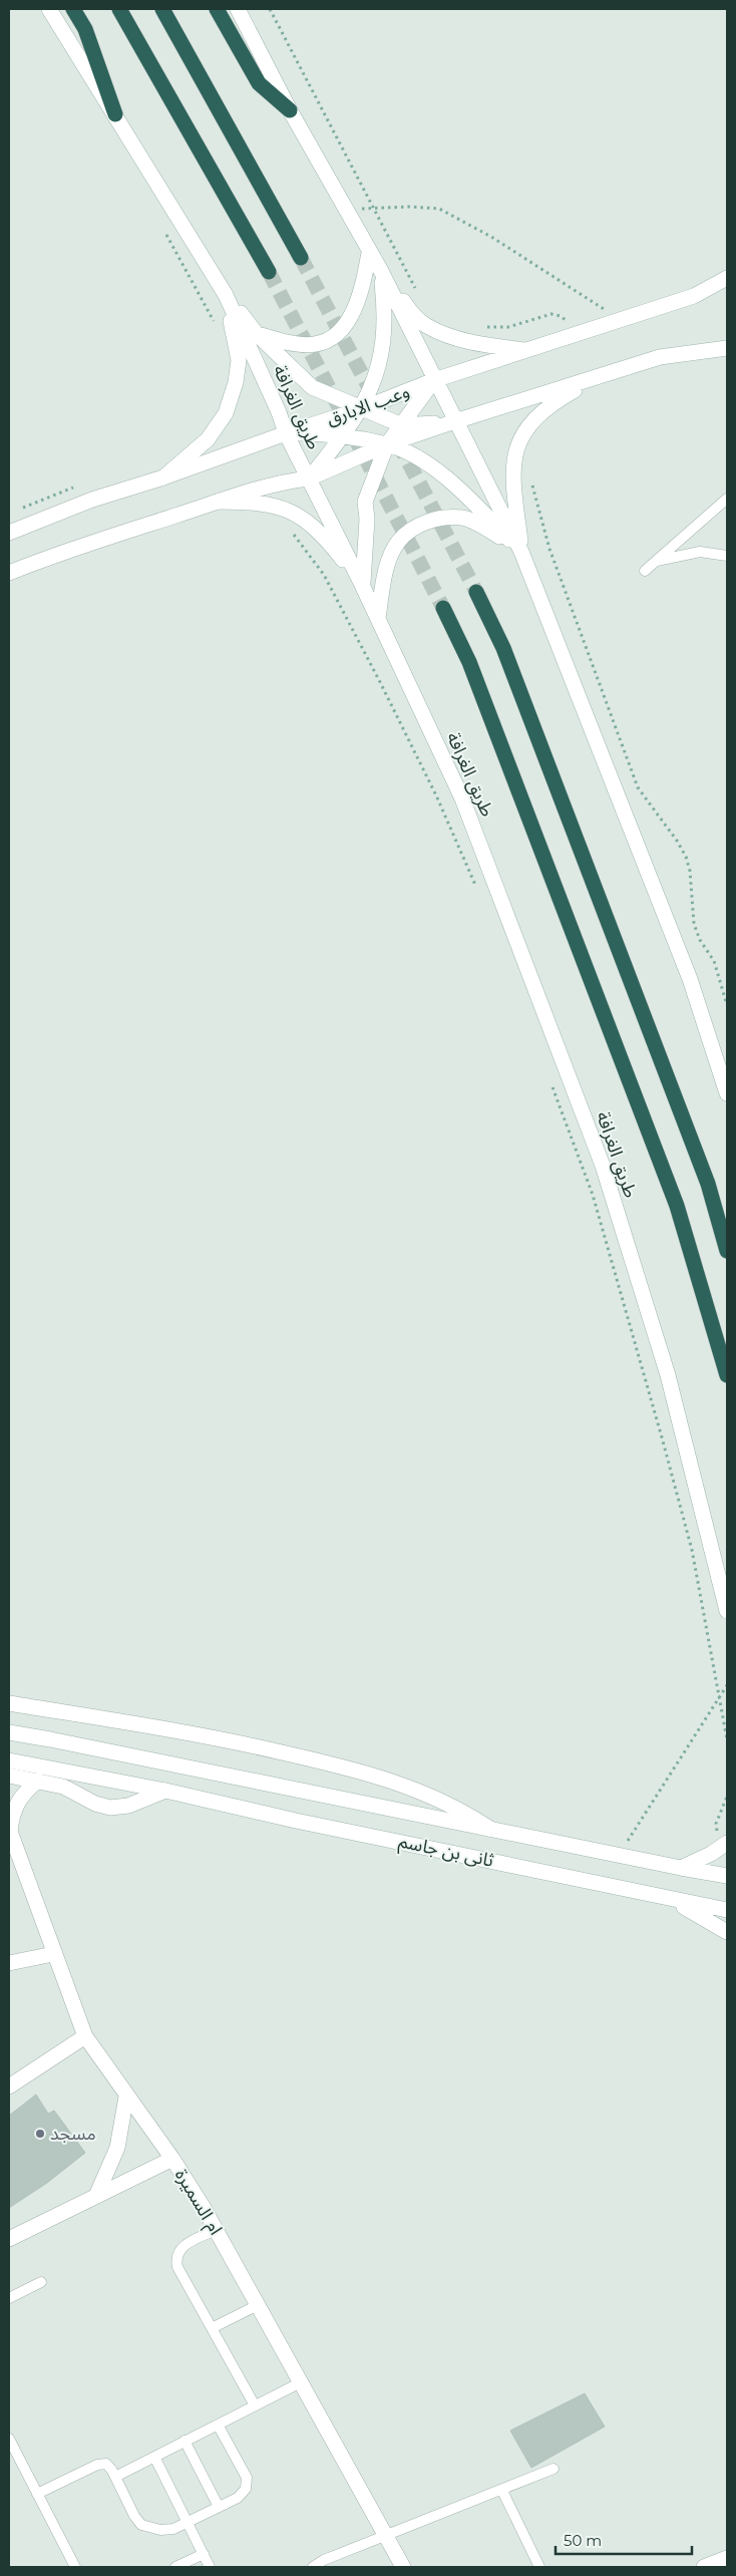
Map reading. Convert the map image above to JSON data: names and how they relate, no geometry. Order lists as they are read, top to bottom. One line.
{"streets":{"highway":["طريق الغرافة"],"main road":["وعب الابارق","ثانى بن جاسم","ام السميرة"]},"crossings":[["وعب الابارق","طريق الغرافة"]],"places":["مسجد"],"scale_bar":"50 m"}
